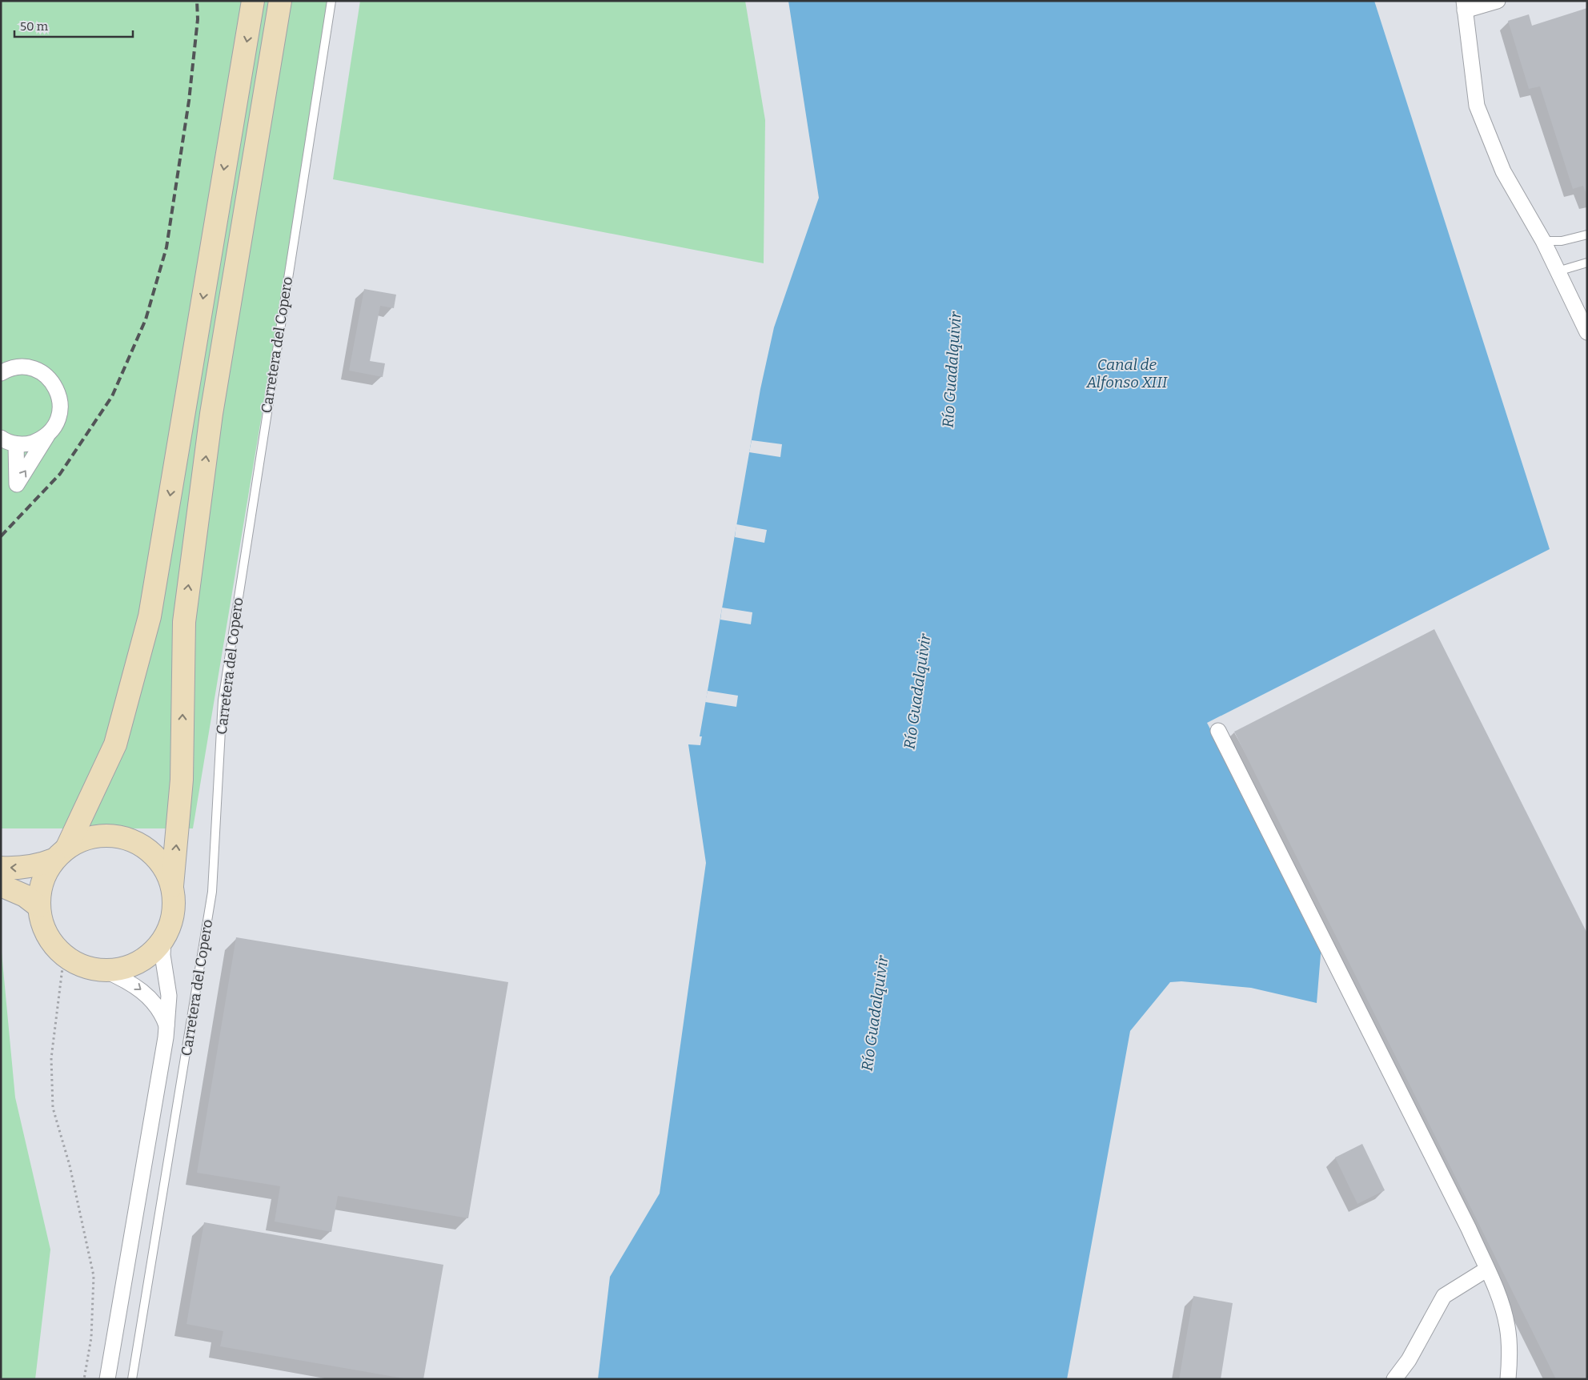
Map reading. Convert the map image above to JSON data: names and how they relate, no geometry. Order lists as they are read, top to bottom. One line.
{"streets":{"lane":["Carretera del Copero"]},"water":["Canal de Alfonso XIII","Río Guadalquivir"],"scale_bar":"50 m"}
